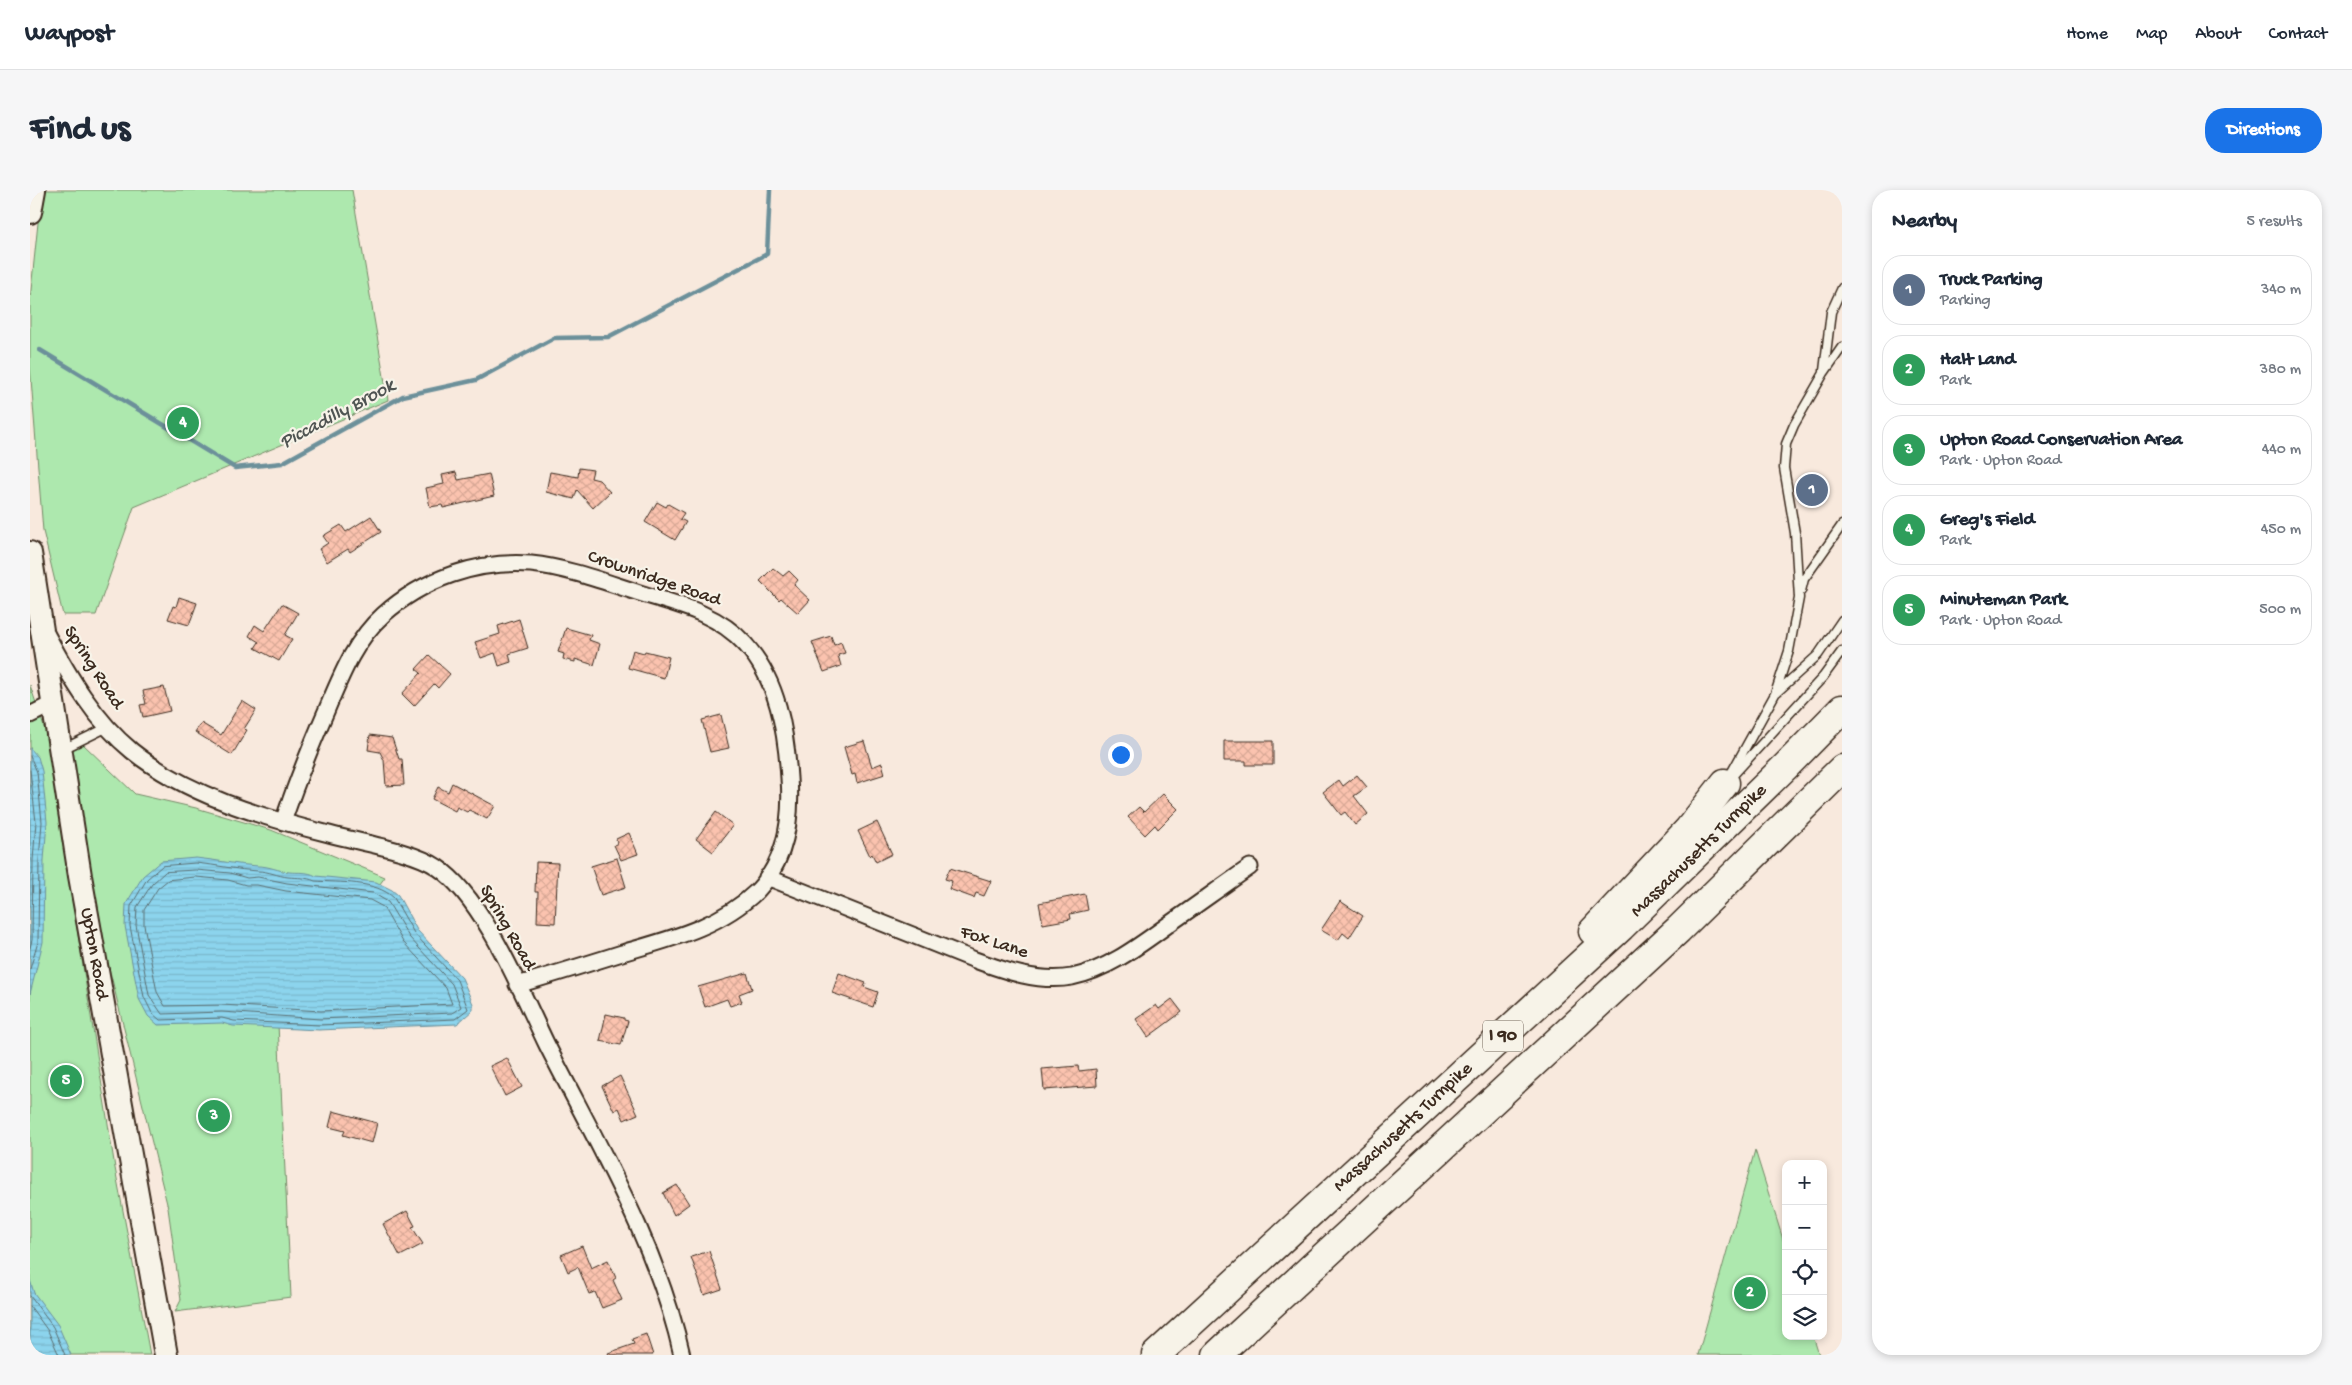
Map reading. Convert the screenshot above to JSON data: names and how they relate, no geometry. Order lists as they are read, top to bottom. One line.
{"streets":{"highway":["Massachusetts Turnpike","I 90"],"main road":["Upton Road"],"street":["Crownridge Road","Spring Road","Fox Lane"]},"crossings":[["Crownridge Road","Spring Road"],["Crownridge Road","Fox Lane"],["Spring Road","Upton Road"]],"water":["Piccadilly Brook"],"page":{"header":"Waypost","nav":["Home","Map","About","Contact"],"buttons":"Directions","title":"Find us","heading":["Nearby","5 results"],"list":[{"mark":"1","name":"Truck Parking","note":"Parking","value":"340 m"},{"mark":"2","name":"Halt Land","note":"Park","value":"380 m"},{"mark":"3","name":"Upton Road Conservation Area","note":"Park · Upton Road","value":"440 m"},{"mark":"4","name":"Greg's Field","note":"Park","value":"450 m"},{"mark":"5","name":"Minuteman Park","note":"Park · Upton Road","value":"500 m"}],"pins":["4","1","5","3","2"],"map_buttons":["+","−"]}}
